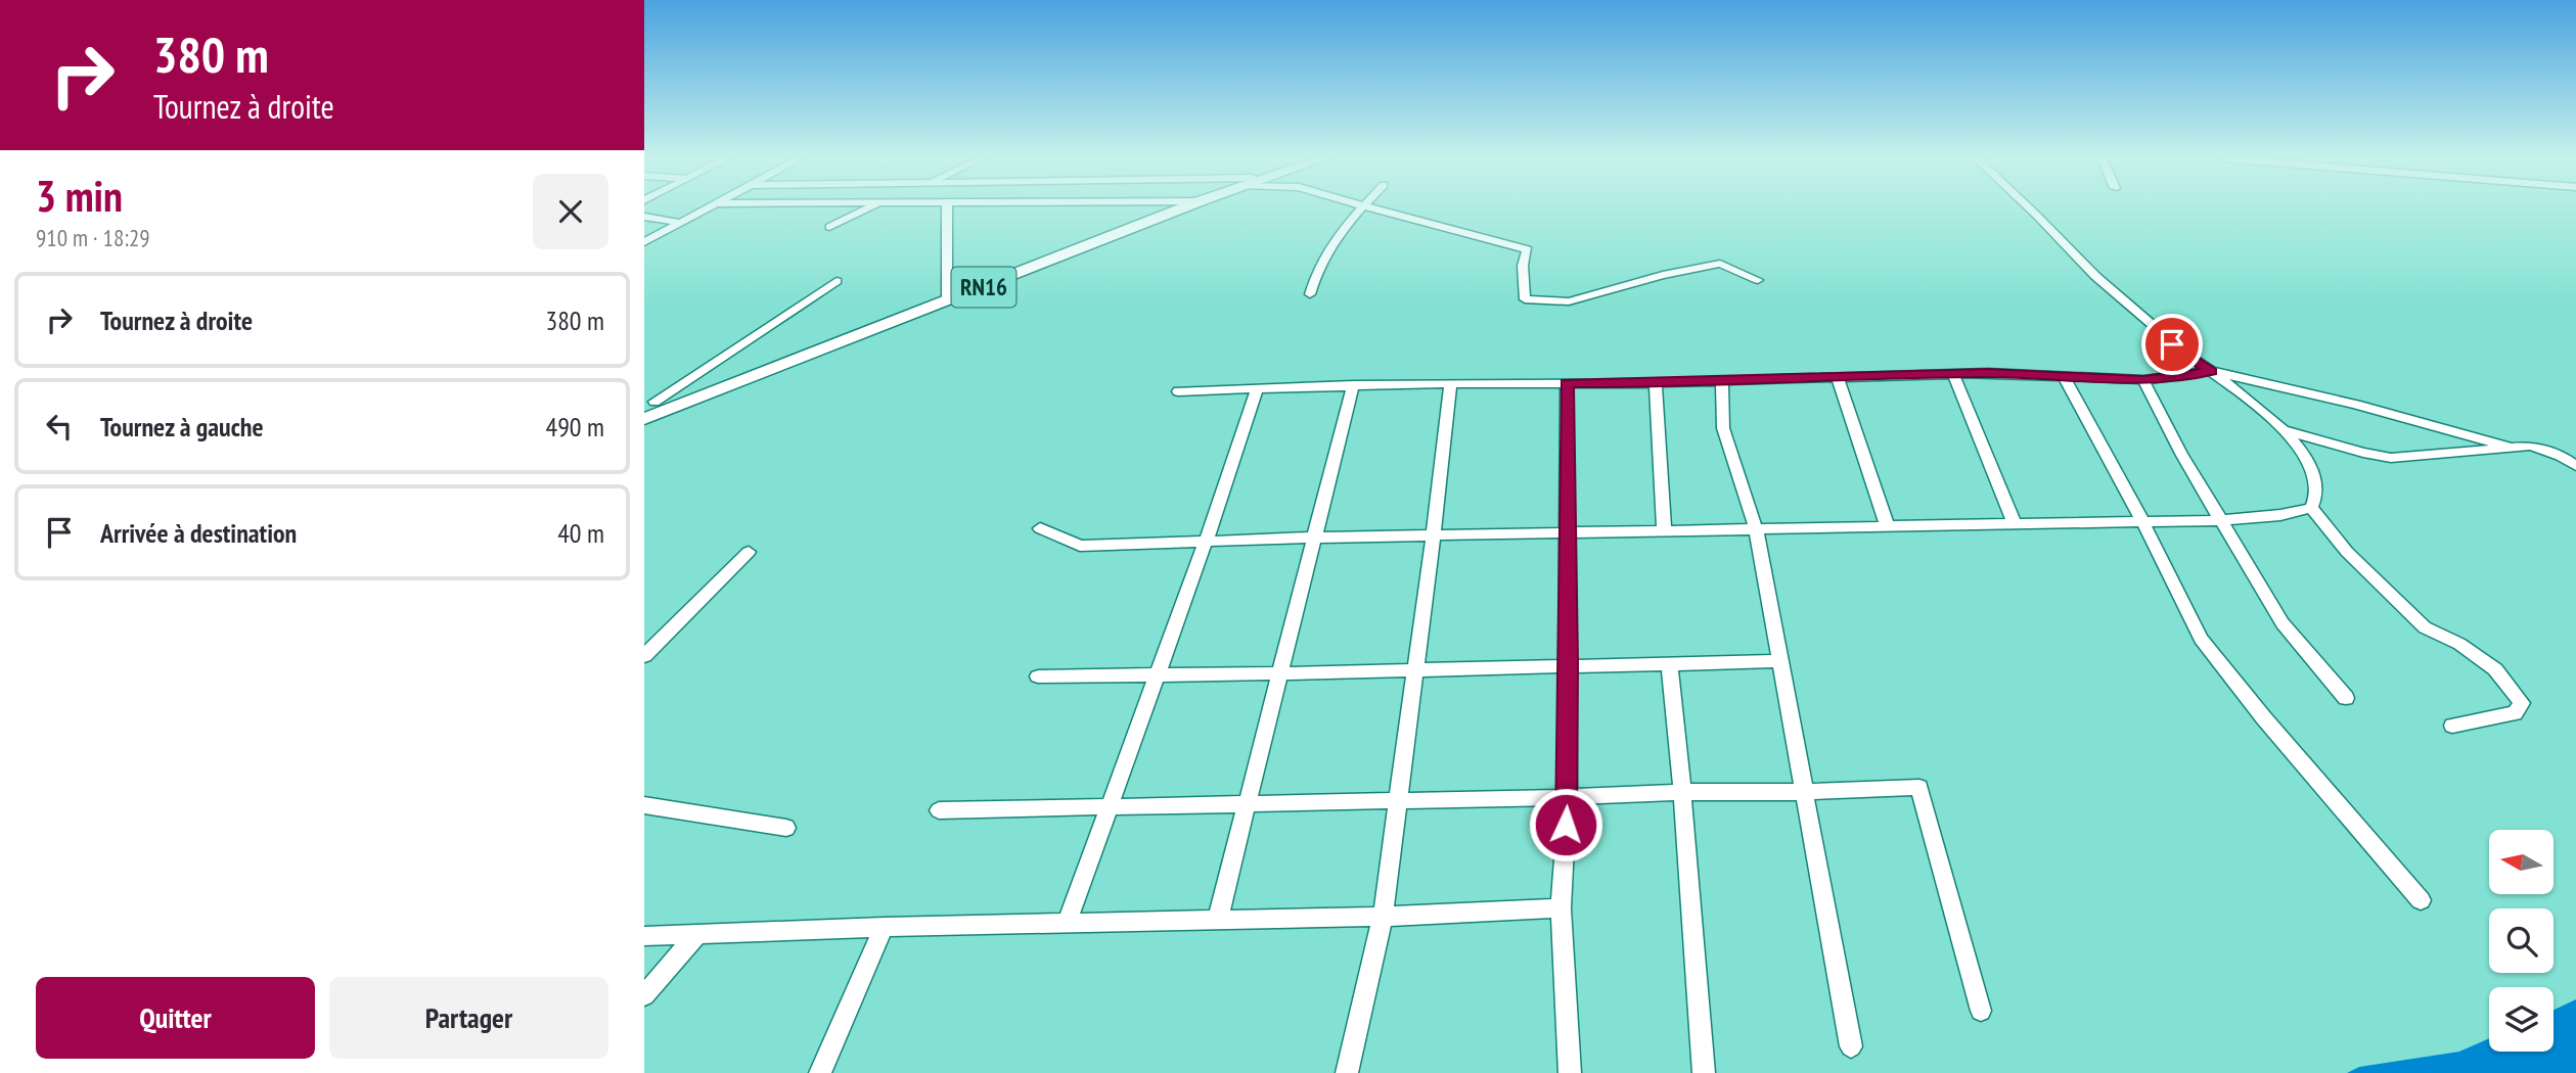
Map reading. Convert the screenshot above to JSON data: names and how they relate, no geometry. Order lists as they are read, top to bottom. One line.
{"streets":{"main road":["RN16"]},"north":"left","page":{"turn":["380 m","Tournez à droite"],"heading":["3 min","910 m · 18:29"],"list":[{"name":"Tournez à droite","value":"380 m"},{"name":"Tournez à gauche","value":"490 m"},{"name":"Arrivée à destination","value":"40 m"}],"buttons":["Quitter","Partager"]}}
